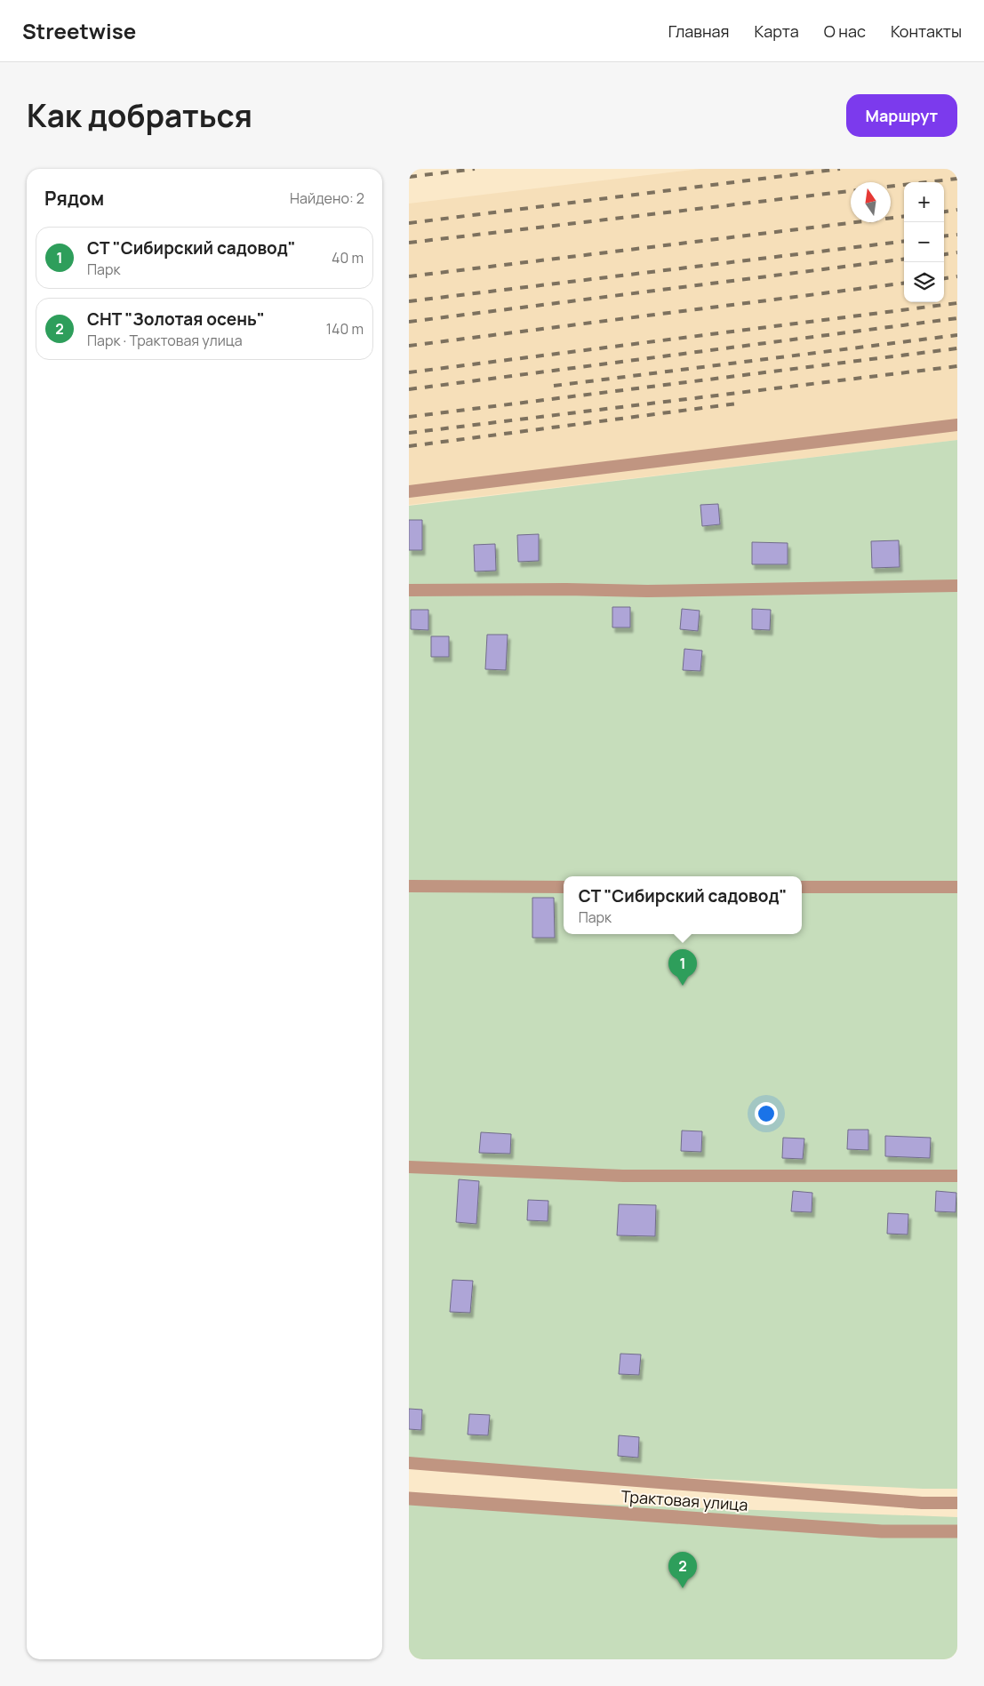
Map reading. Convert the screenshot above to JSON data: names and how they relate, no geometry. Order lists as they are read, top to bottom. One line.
{"streets":{"street":["Трактовая улица"]},"north":"top","page":{"header":"Streetwise","nav":["Главная","Карта","О нас","Контакты"],"title":"Как добраться","buttons":"Маршрут","heading":["Рядом","Найдено: 2"],"map_buttons":["+","−"],"list":[{"mark":"1","name":"СТ \"Сибирский садовод\"","note":"Парк","value":"40 m"},{"mark":"2","name":"СНТ \"Золотая осень\"","note":"Парк · Трактовая улица","value":"140 m"}],"popup":["СТ \"Сибирский садовод\"","Парк"],"pins":["1","2"]}}
